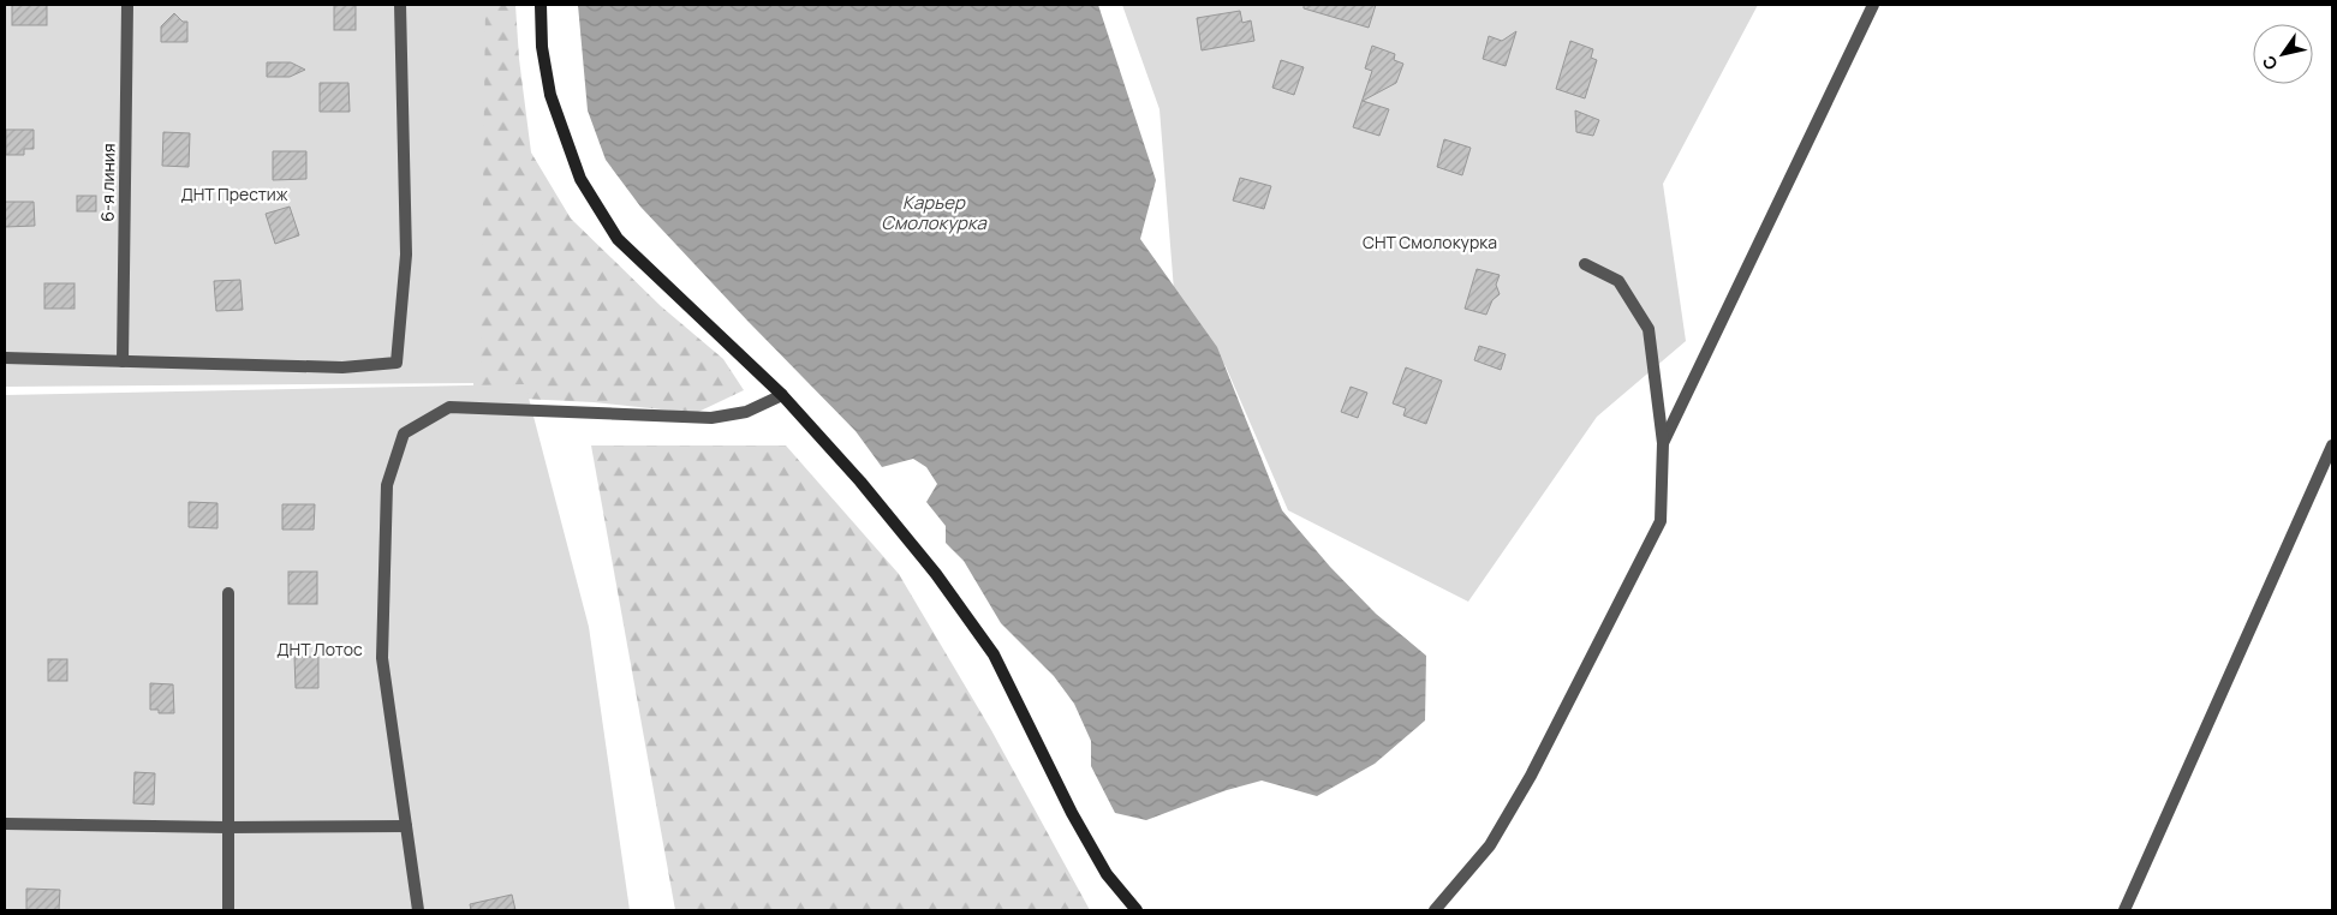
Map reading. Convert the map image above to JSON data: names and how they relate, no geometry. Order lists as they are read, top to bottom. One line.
{"streets":{"street":["6-я линия"]},"water":["Карьер Смолокурка"],"parks":["ДНТ Престиж","СНТ Смолокурка","ДНТ Лотос"],"north":"bottom left"}
